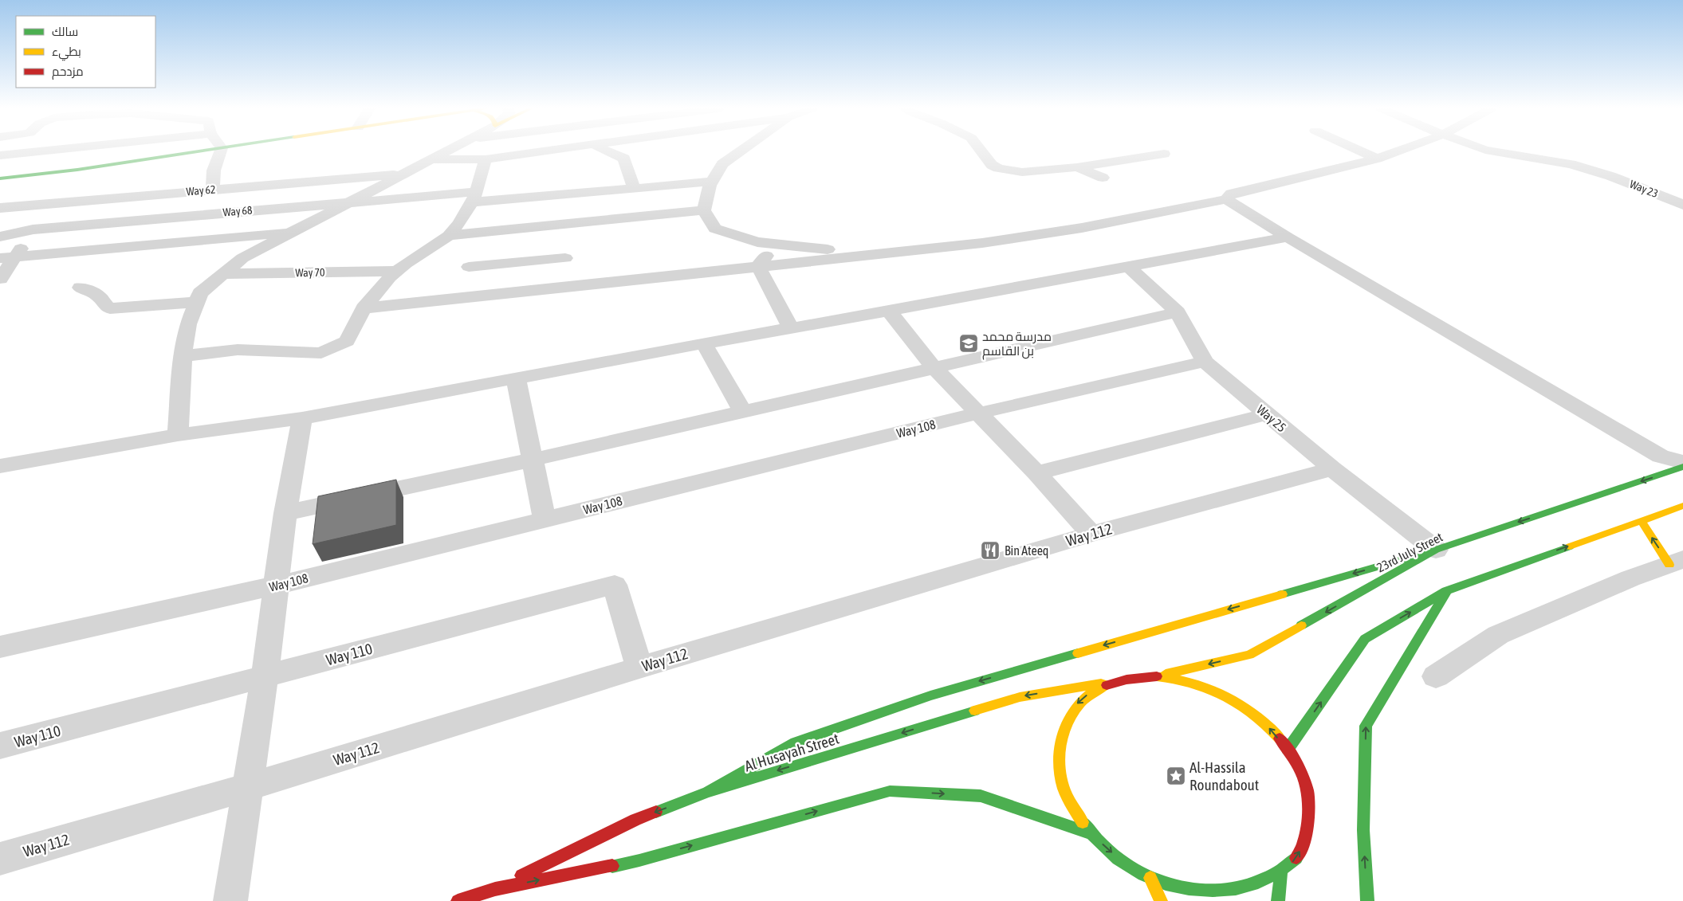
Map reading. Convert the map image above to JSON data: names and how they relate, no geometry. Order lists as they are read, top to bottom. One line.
{"streets":{"main road":["23rd July Street","Al Husayah Street"],"street":["Way 23","Way 62","Way 68","Way 70","Way 25","Way 108","Way 112","Way 110"]},"crossings":[["Way 25","Way 108"],["Way 25","Way 112"],["Way 25","23rd July Street"],["Way 112","Way 110"]],"places":{"school or university":["مدرسة محمد بن القاسم"],"restaurant":["Bin Ateeq"],"place":["Al-Hassila Roundabout"]},"legend":["سالك","بطيء","مزدحم"]}
